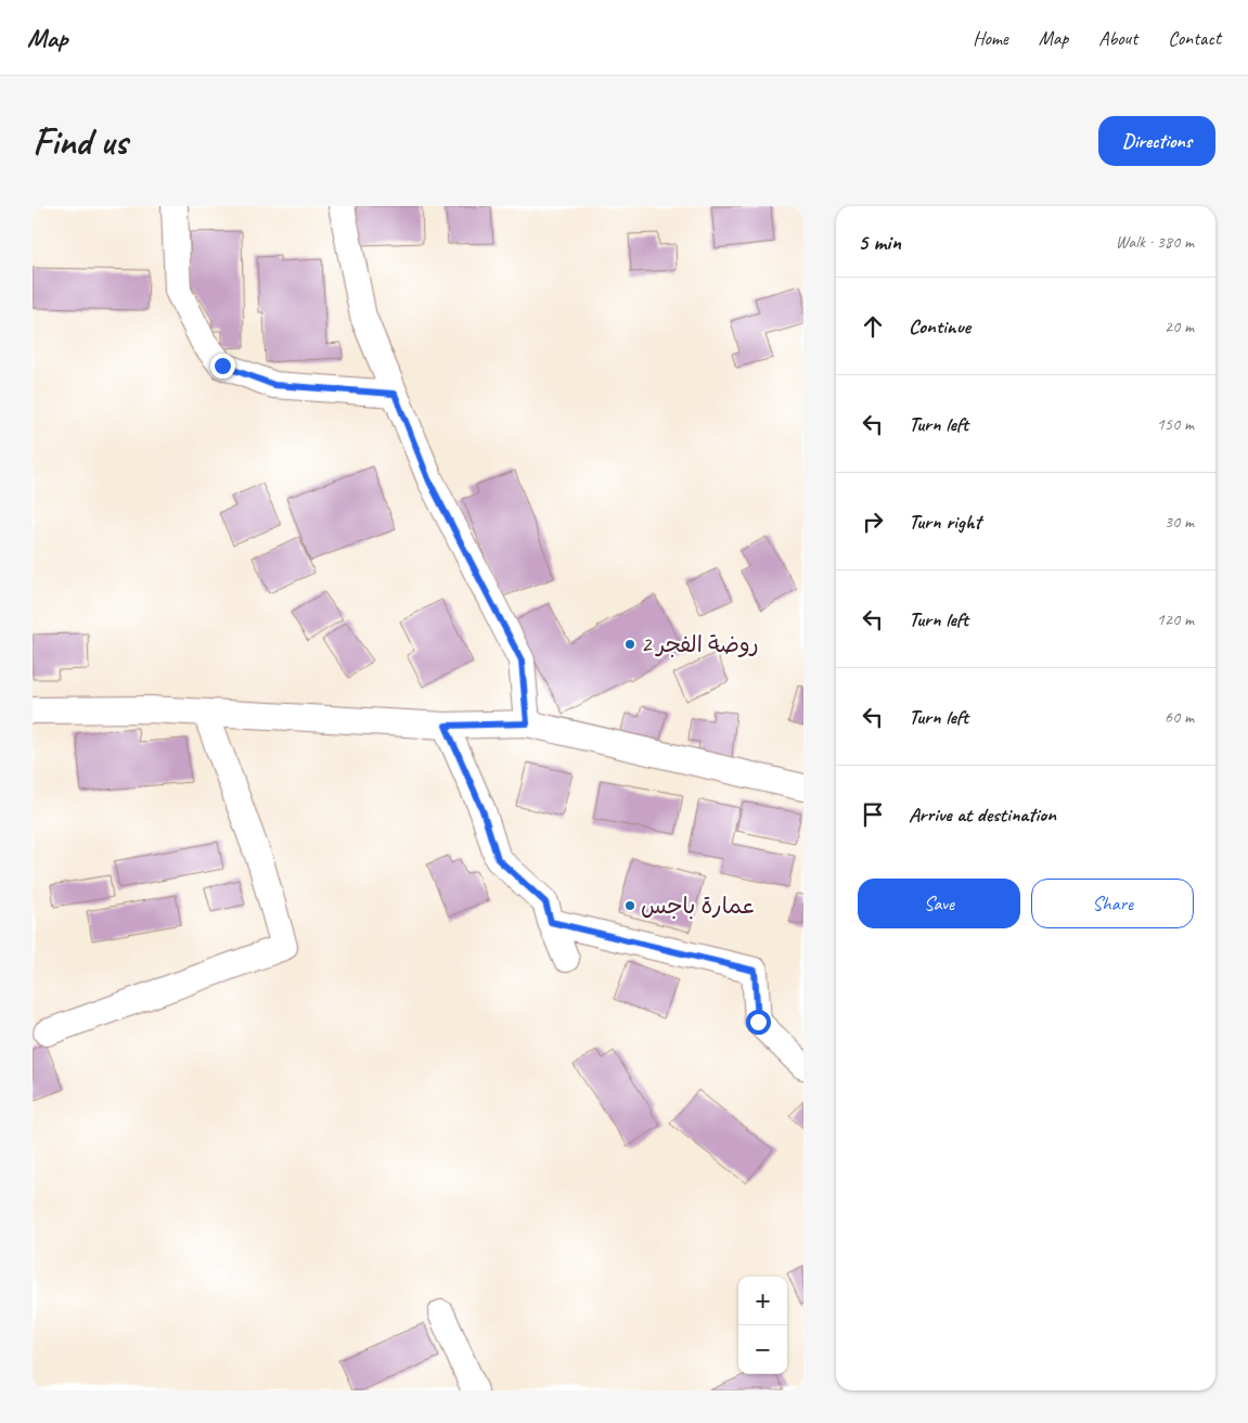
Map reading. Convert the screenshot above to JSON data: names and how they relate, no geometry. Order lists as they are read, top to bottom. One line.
{"places":["روضة الفجر 2","عمارة باجس"],"page":{"header":"Map","nav":["Home","Map","About","Contact"],"buttons":["Directions",["Save","Share"]],"title":"Find us","heading":["5 min","Walk · 380 m"],"list":[["Continue","20 m"],["Turn left","150 m"],["Turn right","30 m"],["Turn left","120 m"],["Turn left","60 m"],"Arrive at destination"],"map_buttons":["+","−"]}}
